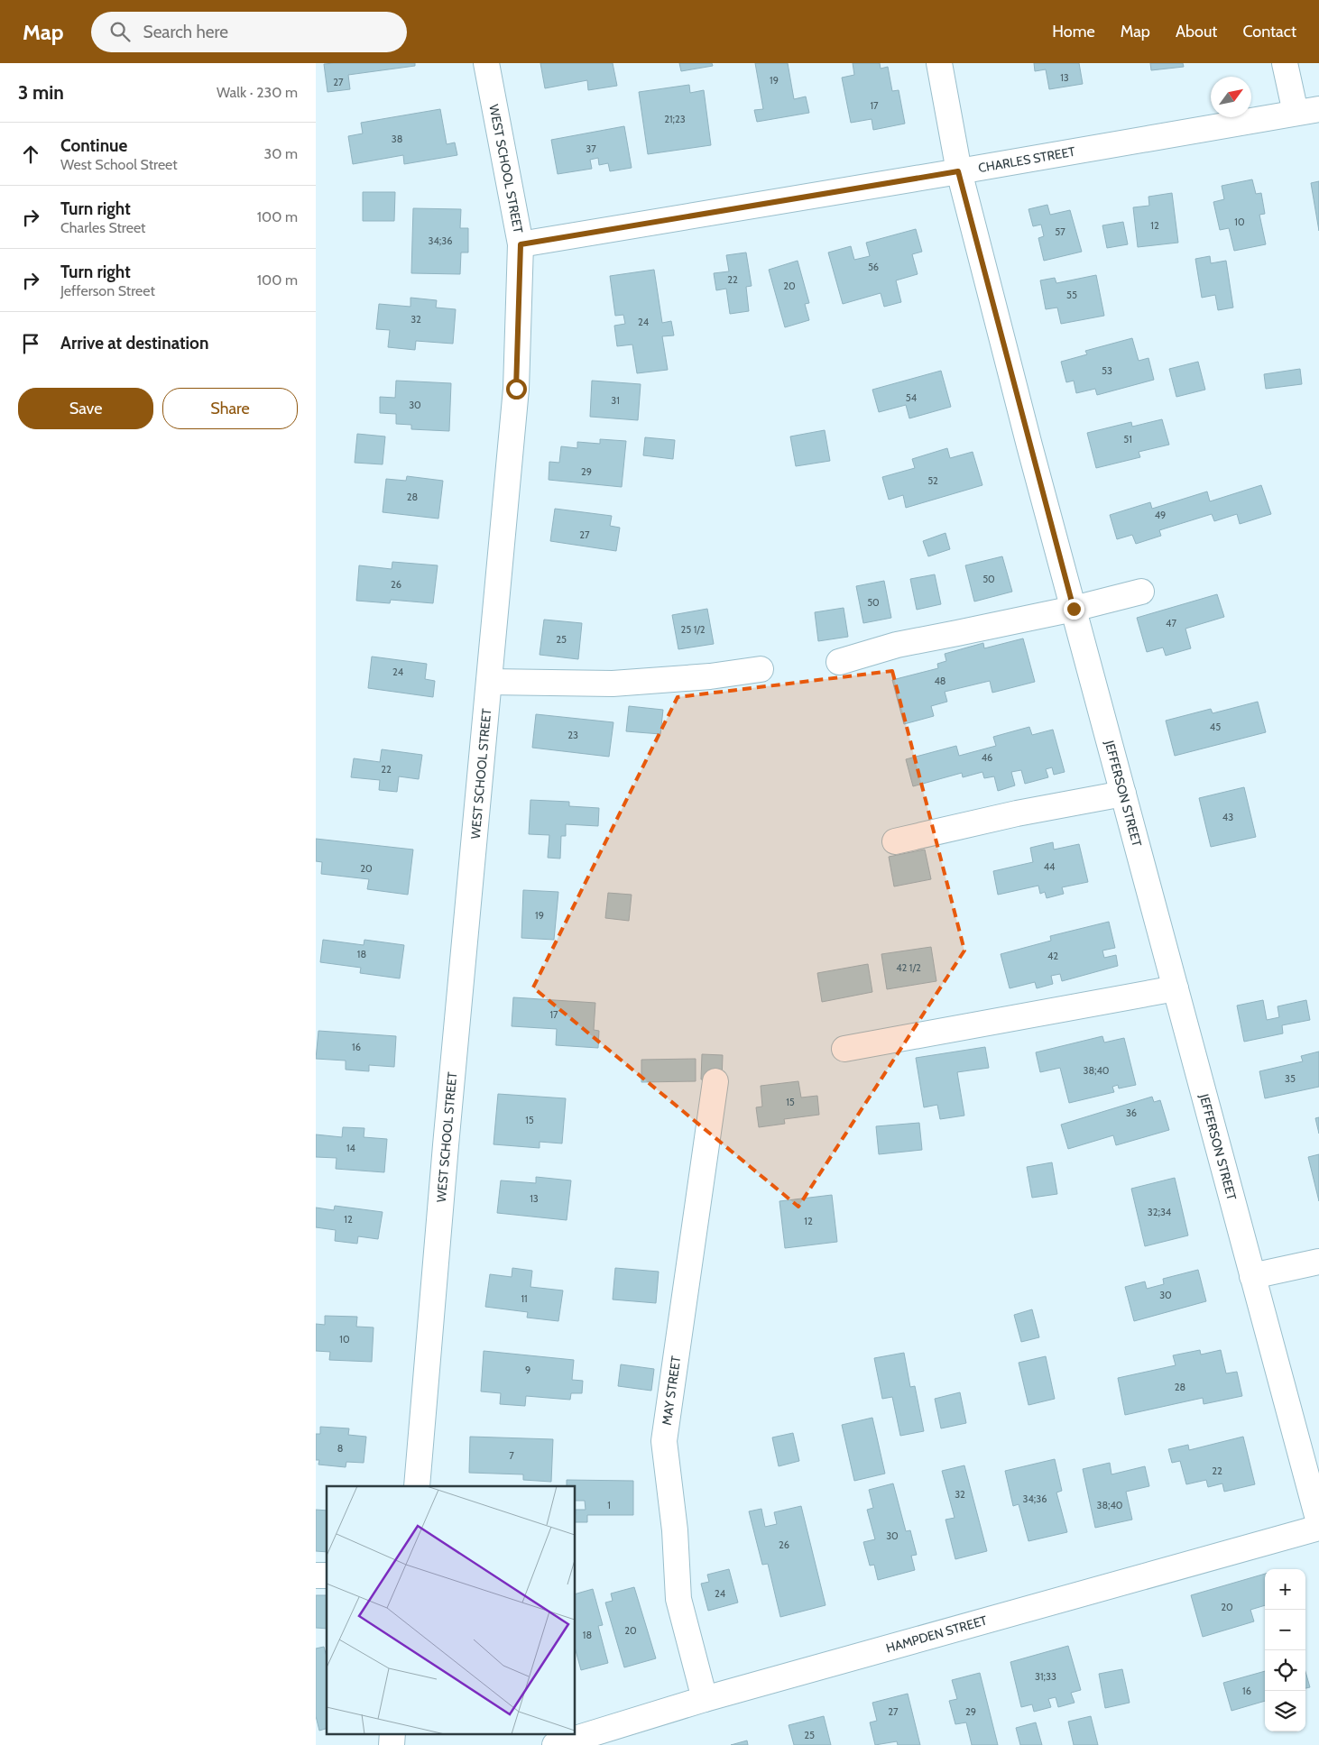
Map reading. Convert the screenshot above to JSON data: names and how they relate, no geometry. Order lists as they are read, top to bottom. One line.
{"streets":{"street":["CHARLES STREET","WEST SCHOOL STREET","JEFFERSON STREET","MAY STREET","HAMPDEN STREET"]},"crossings":[["CHARLES STREET","WEST SCHOOL STREET"],["CHARLES STREET","JEFFERSON STREET"],["MAY STREET","HAMPDEN STREET"]],"house_numbers":["13","19","27","17","21;23","38","37","10","12","57","34;36","56","22","20","55","32","24","53","54","31","30","51","29","52","28","49","27","50","26","50","47","25 1/2","25","24","48","45","23","46","22","43","44","20","19","18","42","42 1/2","17","16","38;40","35","15","36","15","14","13","32;34","12","12","30","11","10","9","28","8","7","22","32","34;36","1","38;40","30","26","24","20","20","18","31;33","16","27","29","25"],"north":"top right","page":{"header":"Map","search":"Search here","nav":["Home","Map","About","Contact"],"heading":["3 min","Walk · 230 m"],"list":[["Continue","West School Street","30 m"],["Turn right","Charles Street","100 m"],["Turn right","Jefferson Street","100 m"],"Arrive at destination"],"buttons":["Save","Share"],"map_buttons":["+","−"]}}
